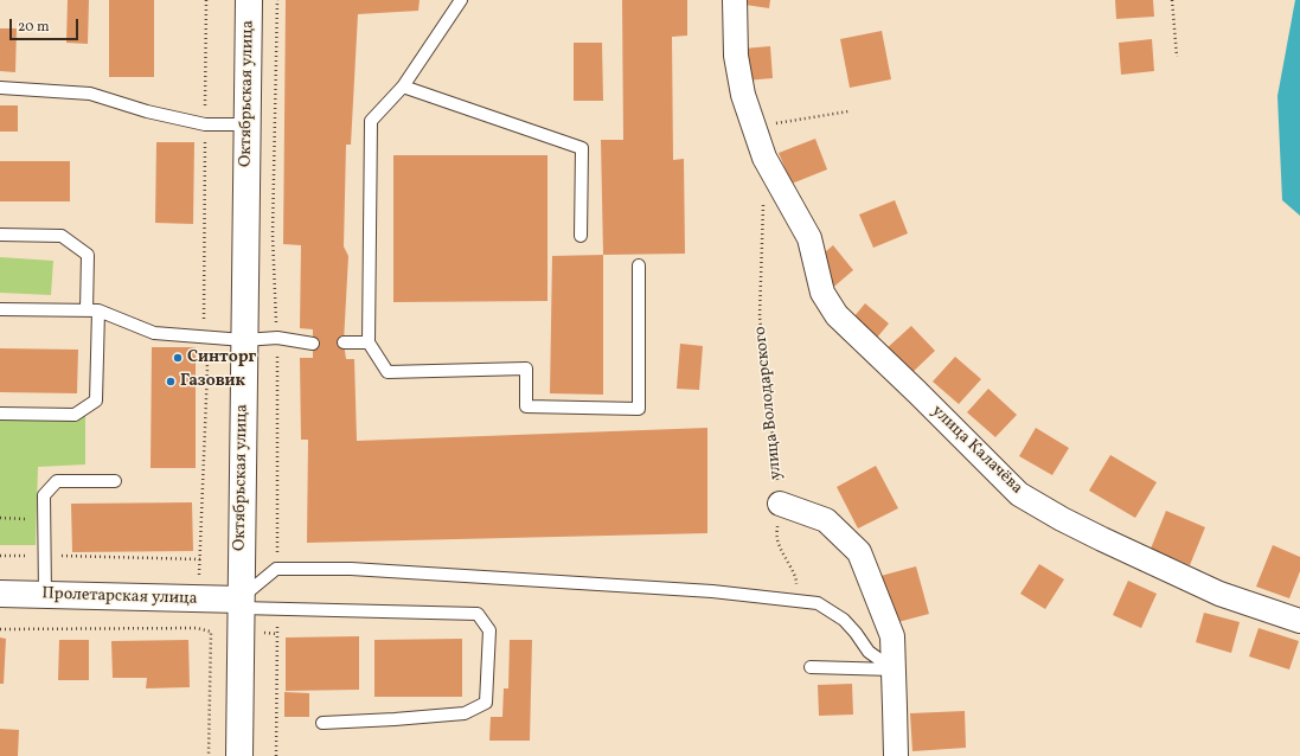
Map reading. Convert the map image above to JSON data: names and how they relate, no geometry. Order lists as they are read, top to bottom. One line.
{"streets":{"main road":["Октябрьская улица","Пролетарская улица"],"street":["улица Володарского","улица Калачёва"]},"crossings":[["Октябрьская улица","Пролетарская улица"]],"places":["Синторг","Газовик"],"scale_bar":"20 m"}
